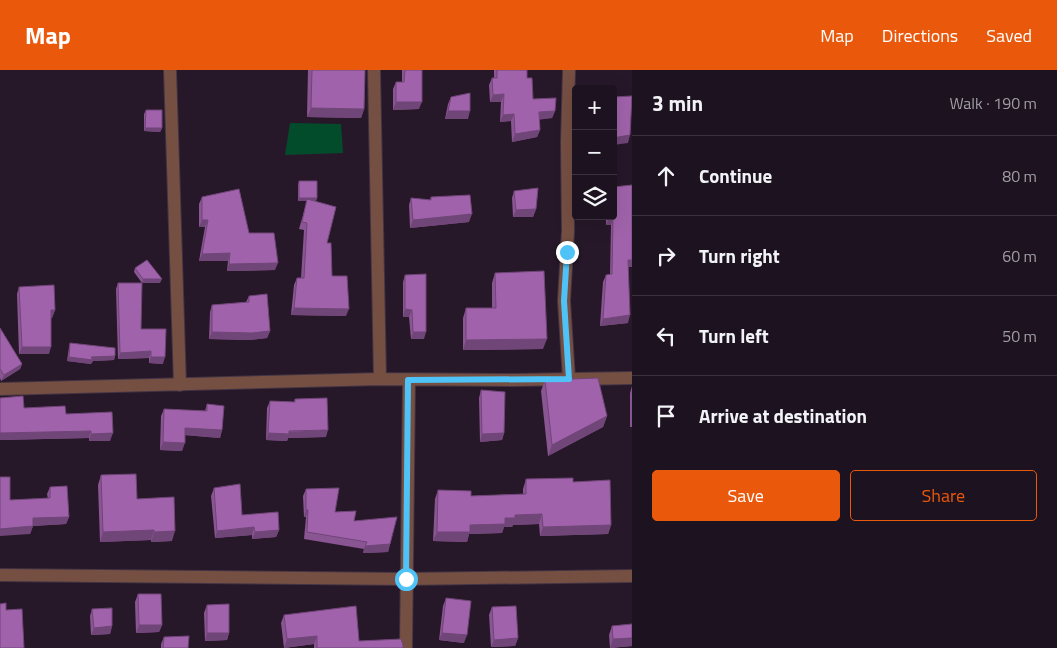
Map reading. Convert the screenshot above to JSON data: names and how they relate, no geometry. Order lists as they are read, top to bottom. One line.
{"page":{"header":"Map","nav":["Map","Directions","Saved"],"heading":["3 min","Walk · 190 m"],"map_buttons":["+","−"],"list":[["Continue","80 m"],["Turn right","60 m"],["Turn left","50 m"],"Arrive at destination"],"buttons":["Save","Share"]}}
